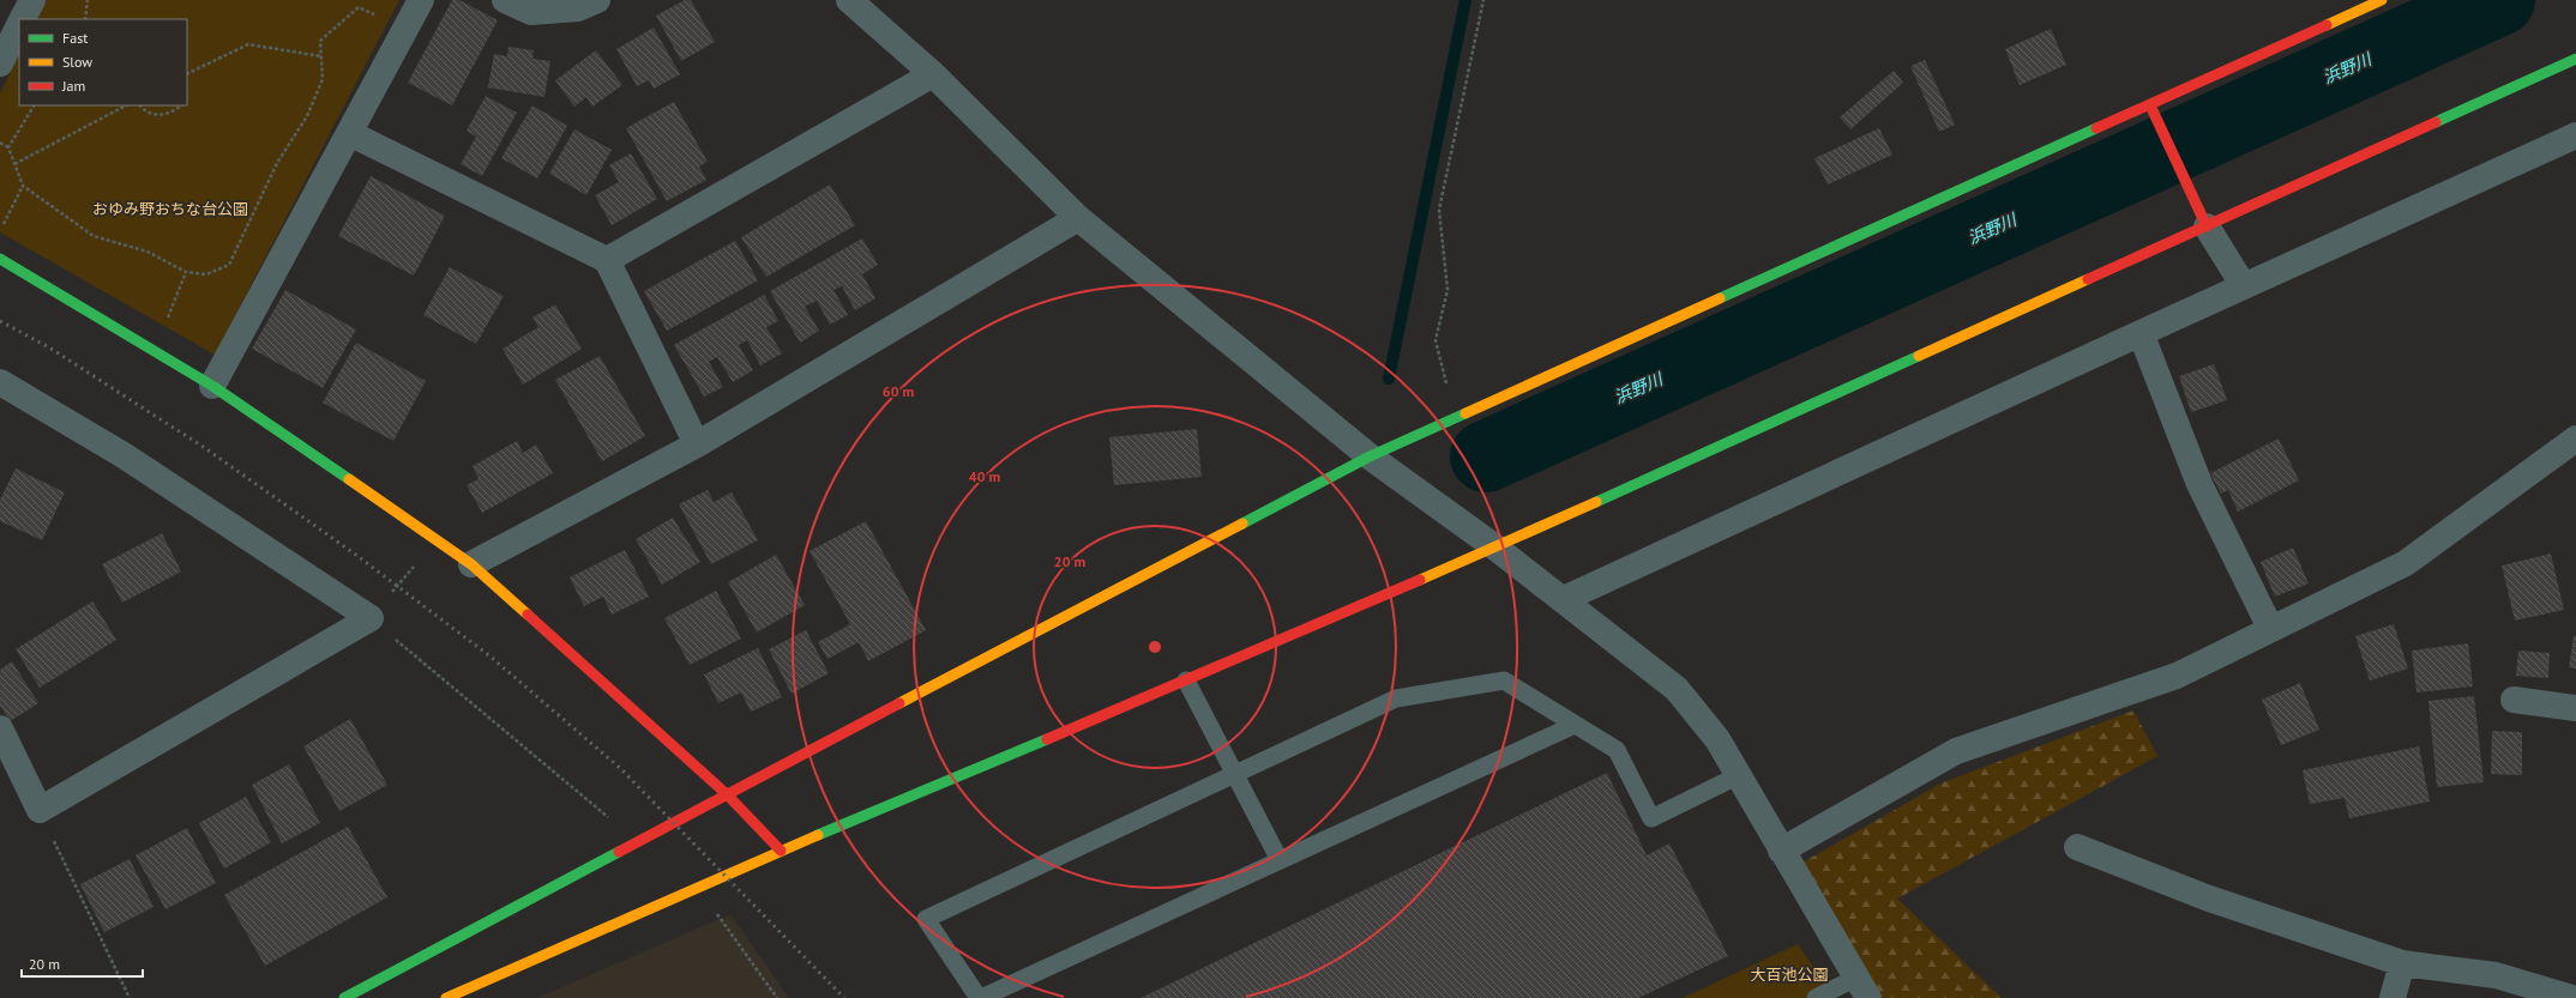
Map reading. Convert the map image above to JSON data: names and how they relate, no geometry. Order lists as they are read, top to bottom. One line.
{"water":["浜野川"],"parks":["おゆみ野おちな台公園","大百池公園"],"legend":["Fast","Slow","Jam"],"scale_bar":"20 m","rings":["60 m","40 m","20 m"]}
